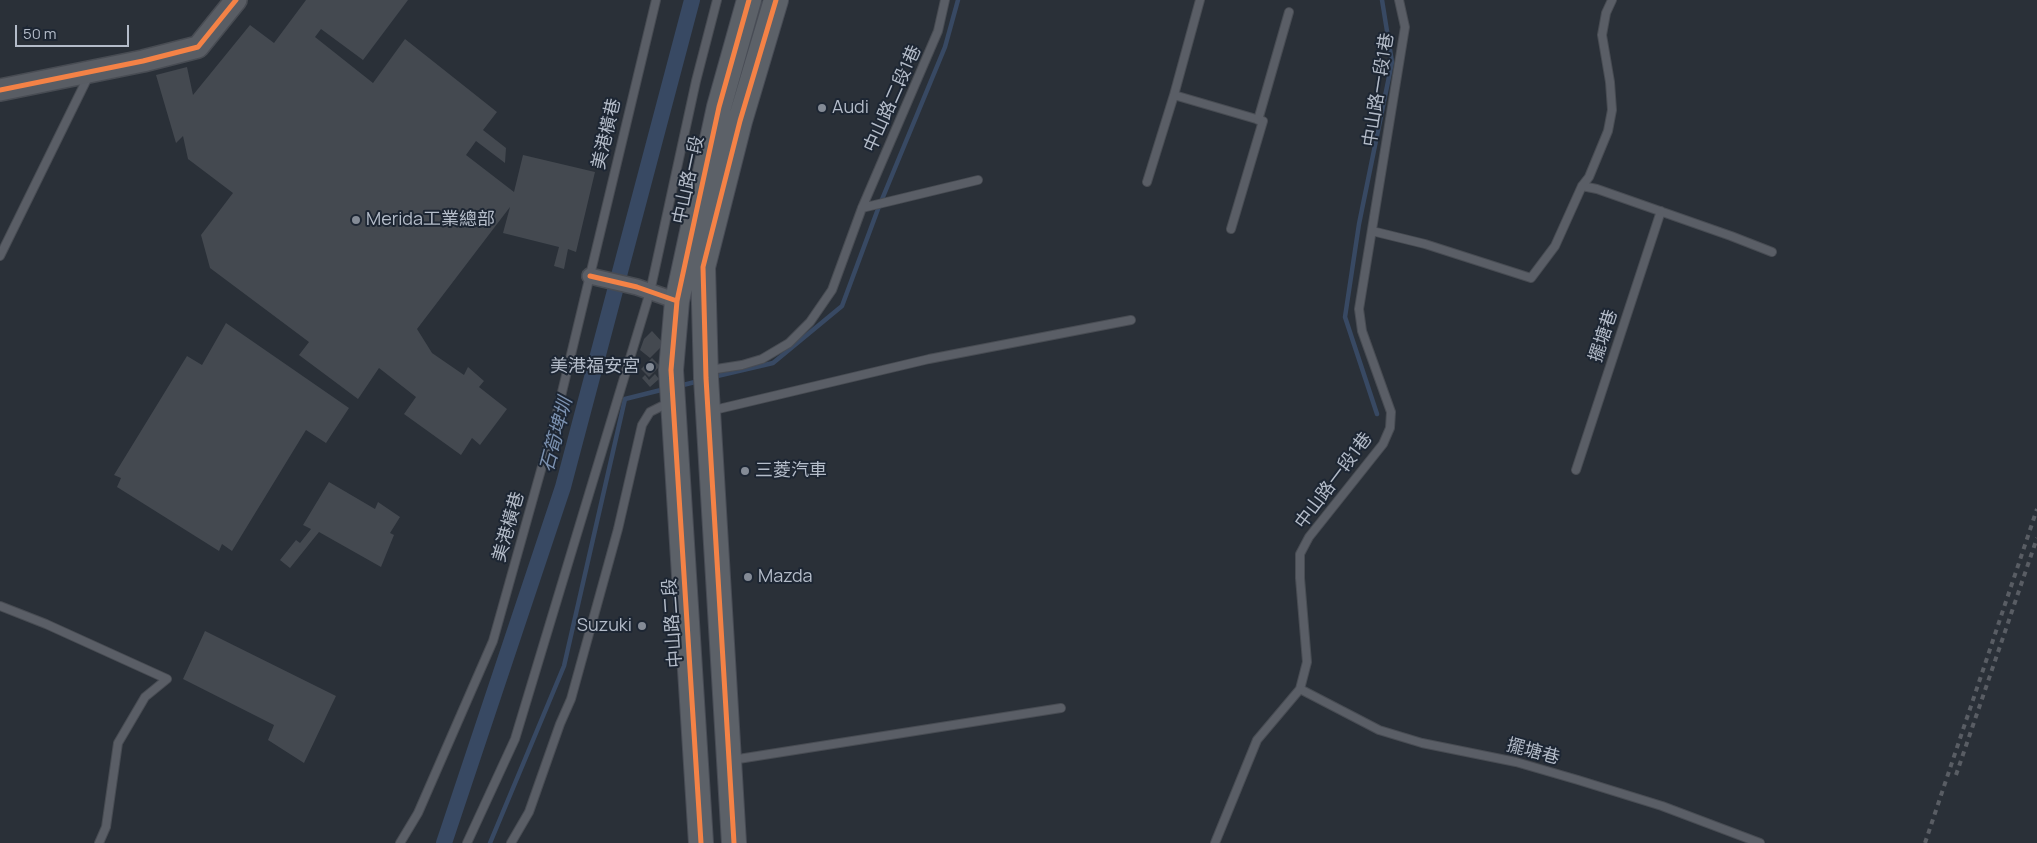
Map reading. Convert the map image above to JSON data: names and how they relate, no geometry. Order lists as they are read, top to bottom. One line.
{"streets":{"main road":["中山路一段","中山路二段"],"lane":["中山路一段1巷","中山路二段1巷","美港橫巷","擺塘巷"]},"crossings":[["中山路一段1巷","擺塘巷"],["中山路二段1巷","中山路一段"],["中山路一段","中山路二段"]],"water":["石筍埤圳"],"places":["Audi","Merida工業總部","美港福安宮","三菱汽車","Mazda","Suzuki"],"scale_bar":"50 m"}
